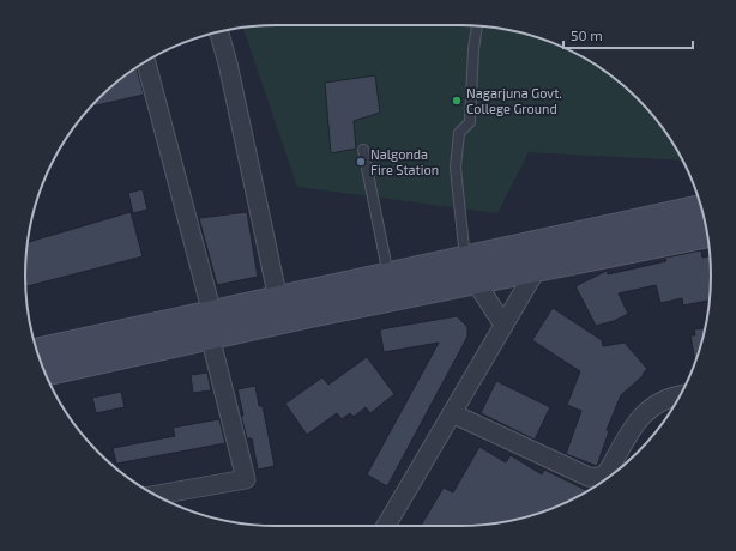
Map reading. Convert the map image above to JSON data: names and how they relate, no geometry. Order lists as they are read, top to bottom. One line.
{"places":["Nagarjuna Govt. College Ground","Nalgonda Fire Station"],"scale_bar":"50 m"}
